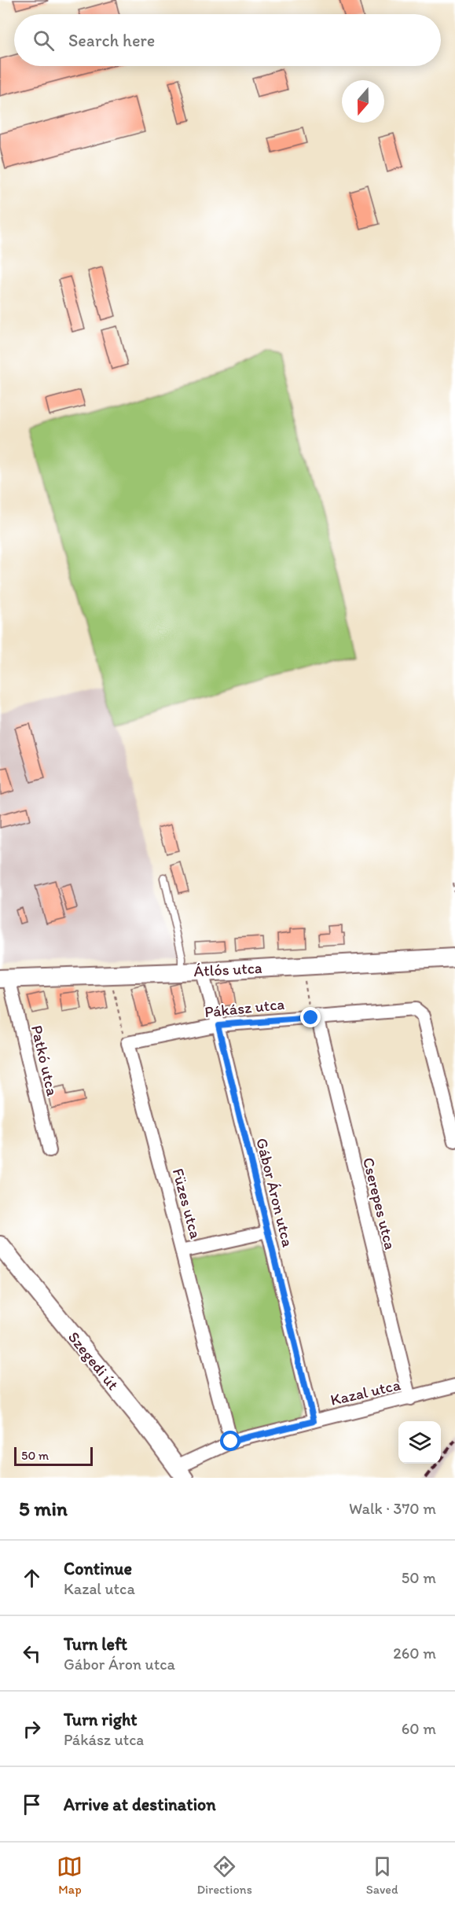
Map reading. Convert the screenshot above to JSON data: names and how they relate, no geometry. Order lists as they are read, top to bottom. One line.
{"streets":{"street":["Átlós utca","Pákász utca","Patkó utca","Gábor Áron utca","Füzes utca","Cserepes utca","Szegedi út","Kazal utca"]},"crossings":[["Átlós utca","Patkó utca"],["Átlós utca","Gábor Áron utca"],["Pákász utca","Gábor Áron utca"],["Pákász utca","Füzes utca"],["Pákász utca","Cserepes utca"],["Gábor Áron utca","Kazal utca"],["Füzes utca","Kazal utca"],["Cserepes utca","Kazal utca"],["Szegedi út","Kazal utca"]],"scale_bar":"50 m","north":"bottom","page":{"search":"Search here","scale":"50 m","heading":["5 min","Walk · 370 m"],"list":[["Continue","Kazal utca","50 m"],["Turn left","Gábor Áron utca","260 m"],["Turn right","Pákász utca","60 m"],"Arrive at destination"],"nav":["Map","Directions","Saved"]}}
